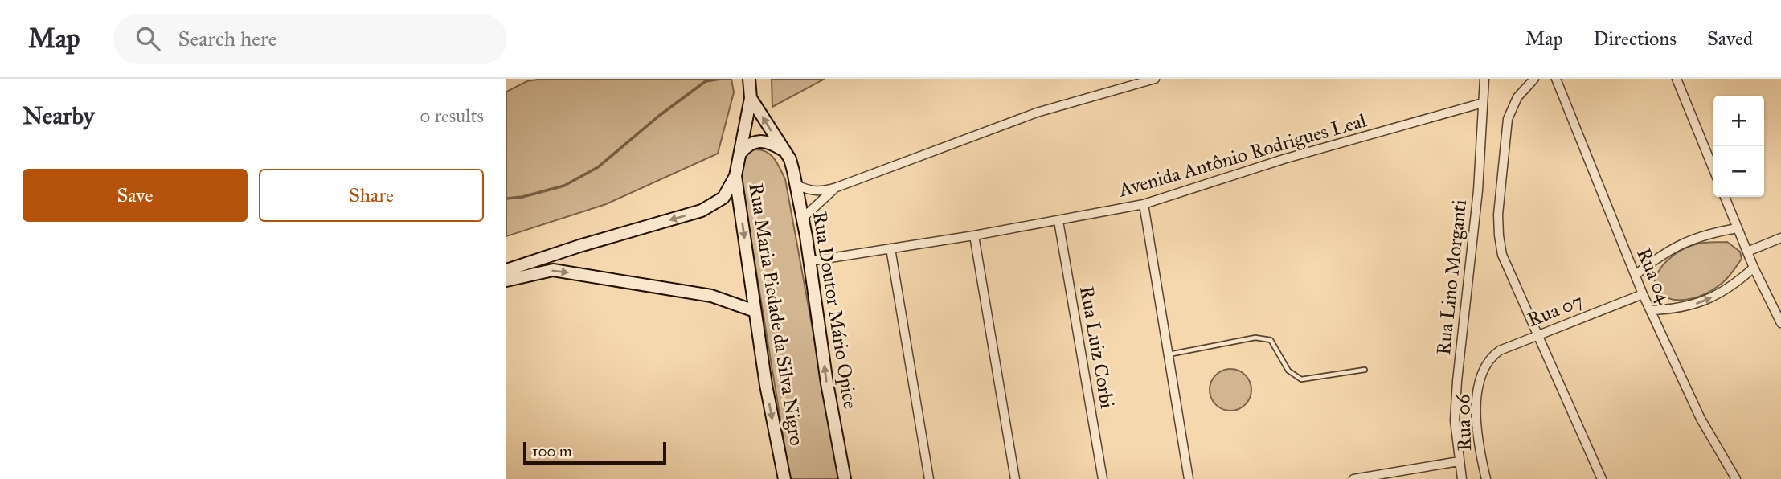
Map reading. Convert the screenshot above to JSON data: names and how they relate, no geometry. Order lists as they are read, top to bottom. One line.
{"streets":{"street":["Avenida Antônio Rodrigues Leal","Rua 04","Rua Lino Morganti","Rua Doutor Mário Opice","Rua 07","Rua Maria Piedade da Silva Nigro","Rua Luiz Corbi","Rua 06"]},"crossings":[["Avenida Antônio Rodrigues Leal","Rua Lino Morganti"],["Avenida Antônio Rodrigues Leal","Rua Doutor Mário Opice"],["Avenida Antônio Rodrigues Leal","Rua Luiz Corbi"],["Rua 04","Rua 07"],["Rua Doutor Mário Opice","Rua Maria Piedade da Silva Nigro"],["Rua 07","Rua 06"]],"one_way":["Rua Maria Piedade da Silva Nigro"],"scale_bar":"100 m","page":{"header":"Map","search":"Search here","nav":["Map","Directions","Saved"],"heading":["Nearby","0 results"],"map_buttons":["+","−"],"buttons":["Save","Share"],"scale":"100 m"}}
